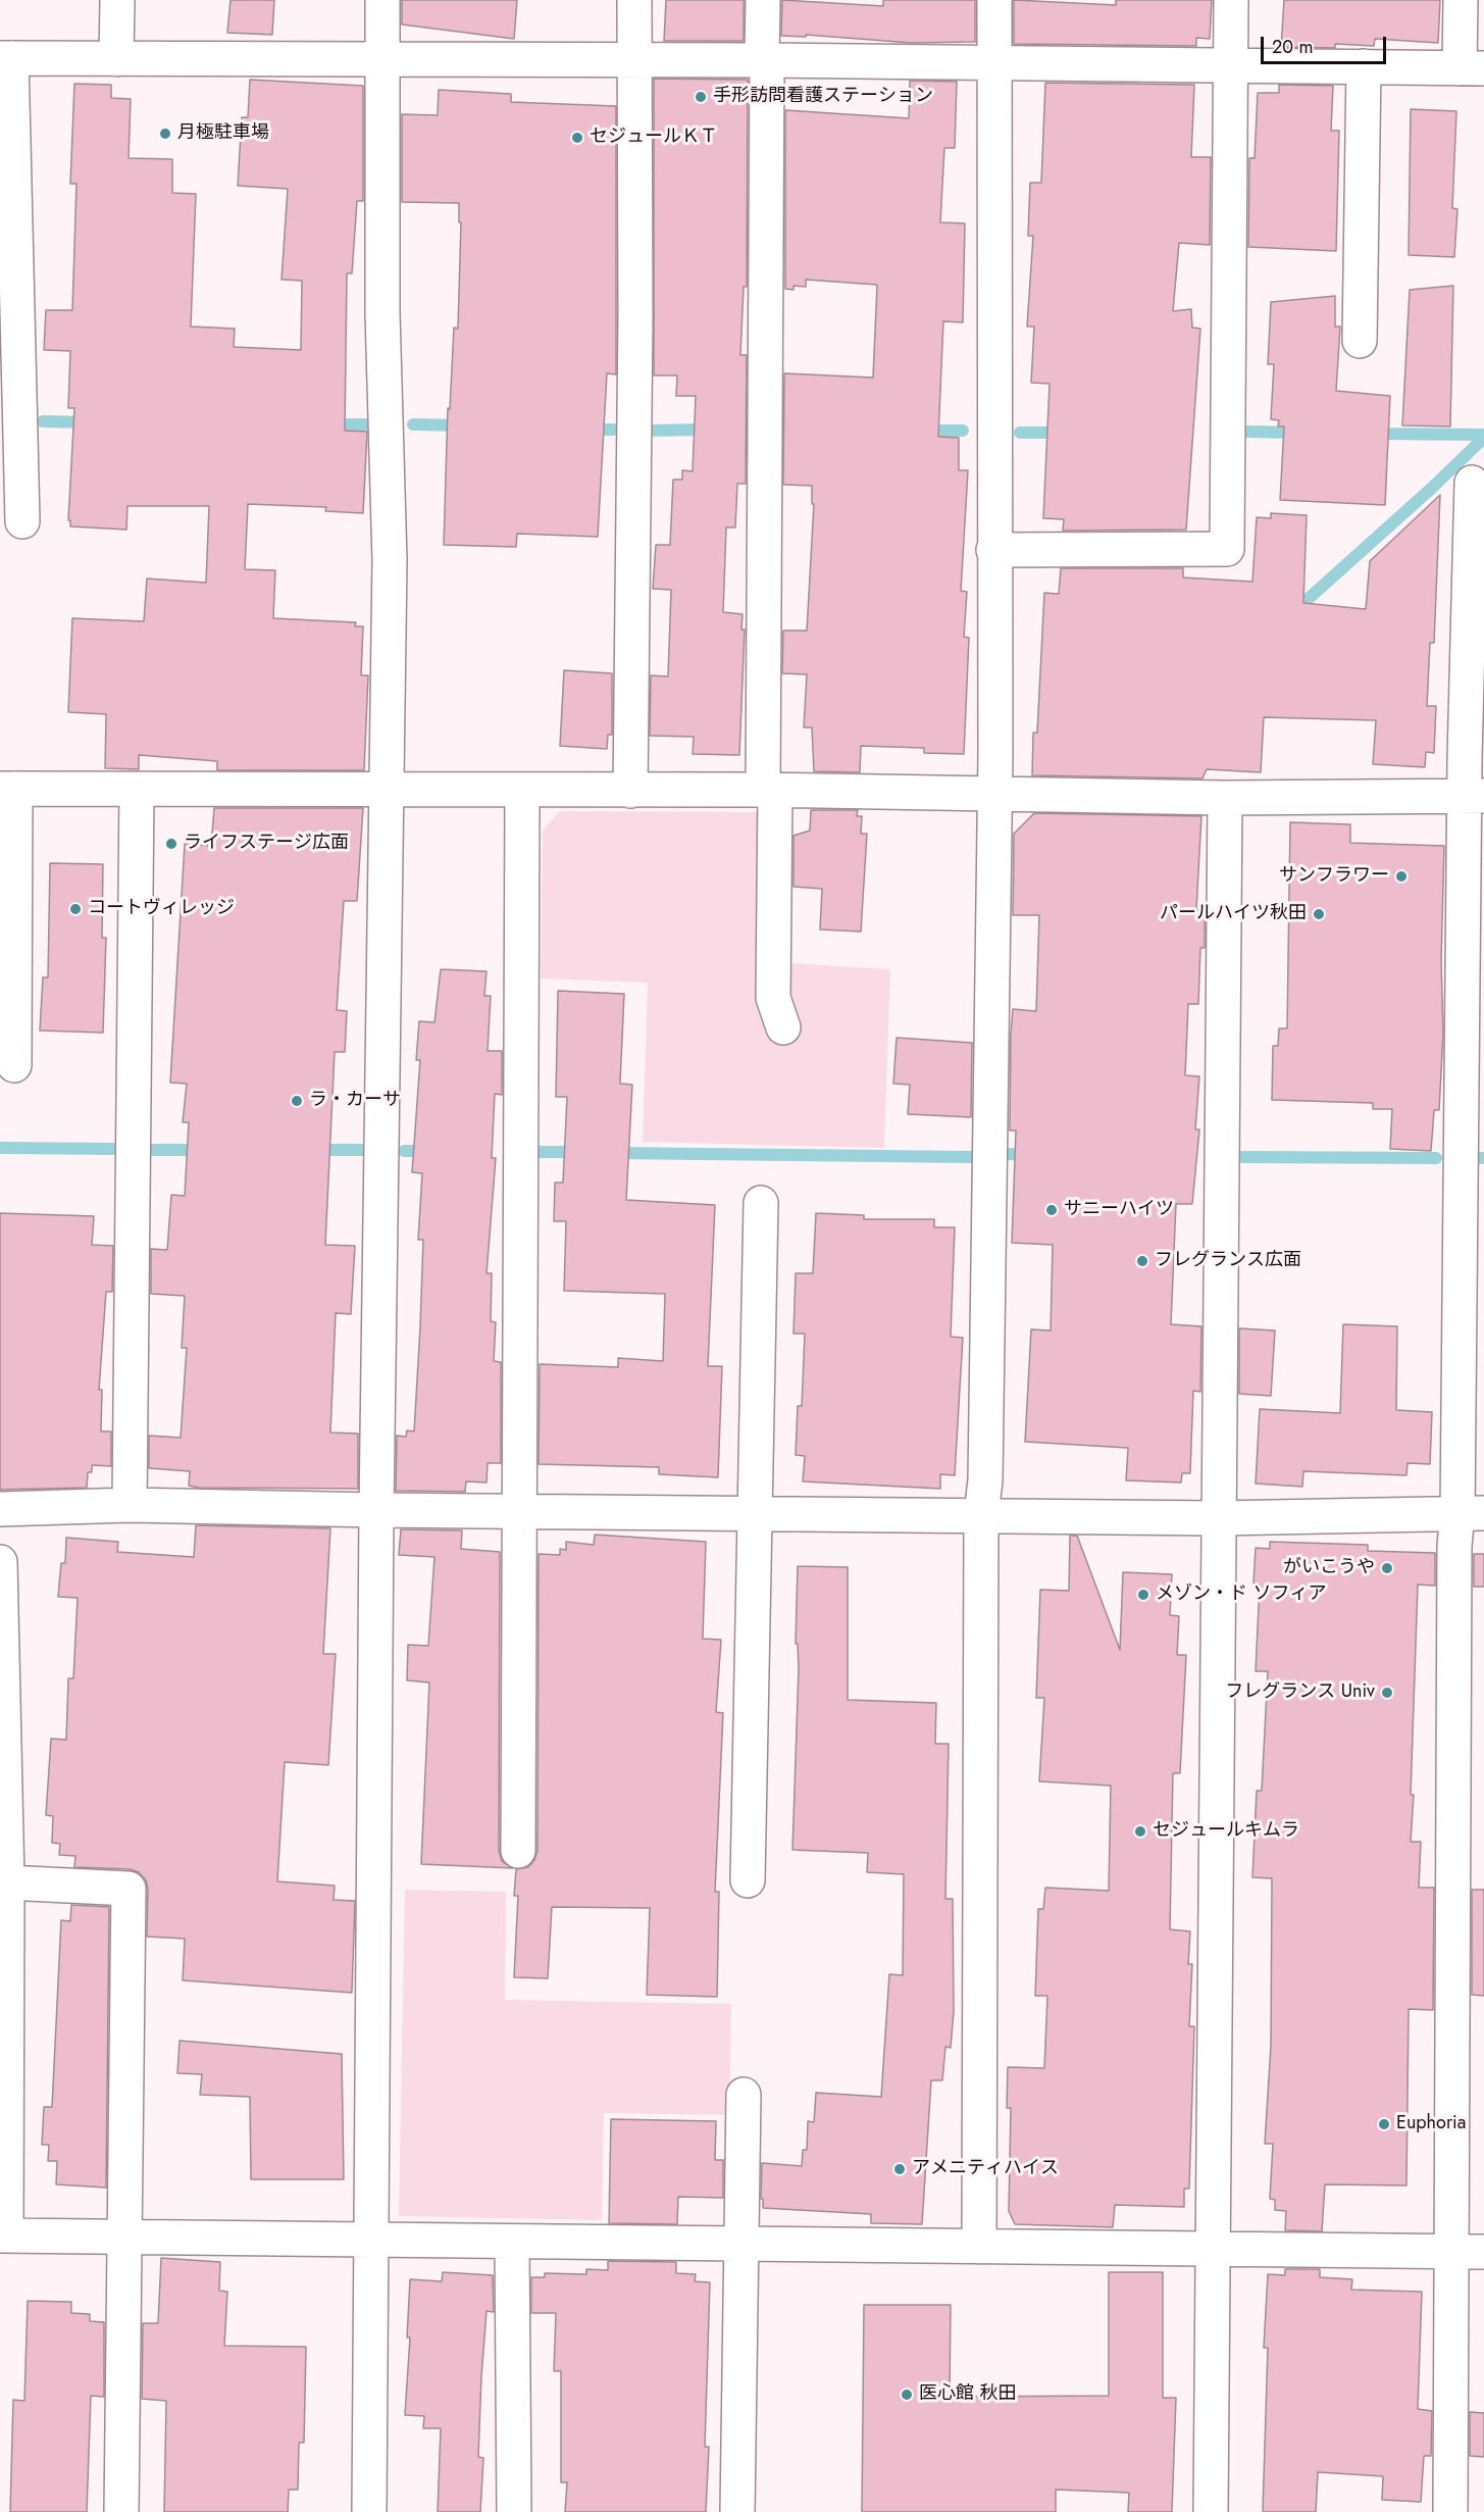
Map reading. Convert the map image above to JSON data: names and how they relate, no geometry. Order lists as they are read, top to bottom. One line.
{"places":["手形訪問看護ステーション","月極駐車場","セジュールＫＴ","ライフステージ広面","サンフラワー","コートヴィレッジ","パールハイツ秋田","ラ・カーサ","サニーハイツ","フレグランス広面","がいこうや","メゾン・ド ソフィア","フレグランス Univ","セジュールキムラ","Euphoria","アメニティハイス","医心館 秋田"],"scale_bar":"20 m"}
